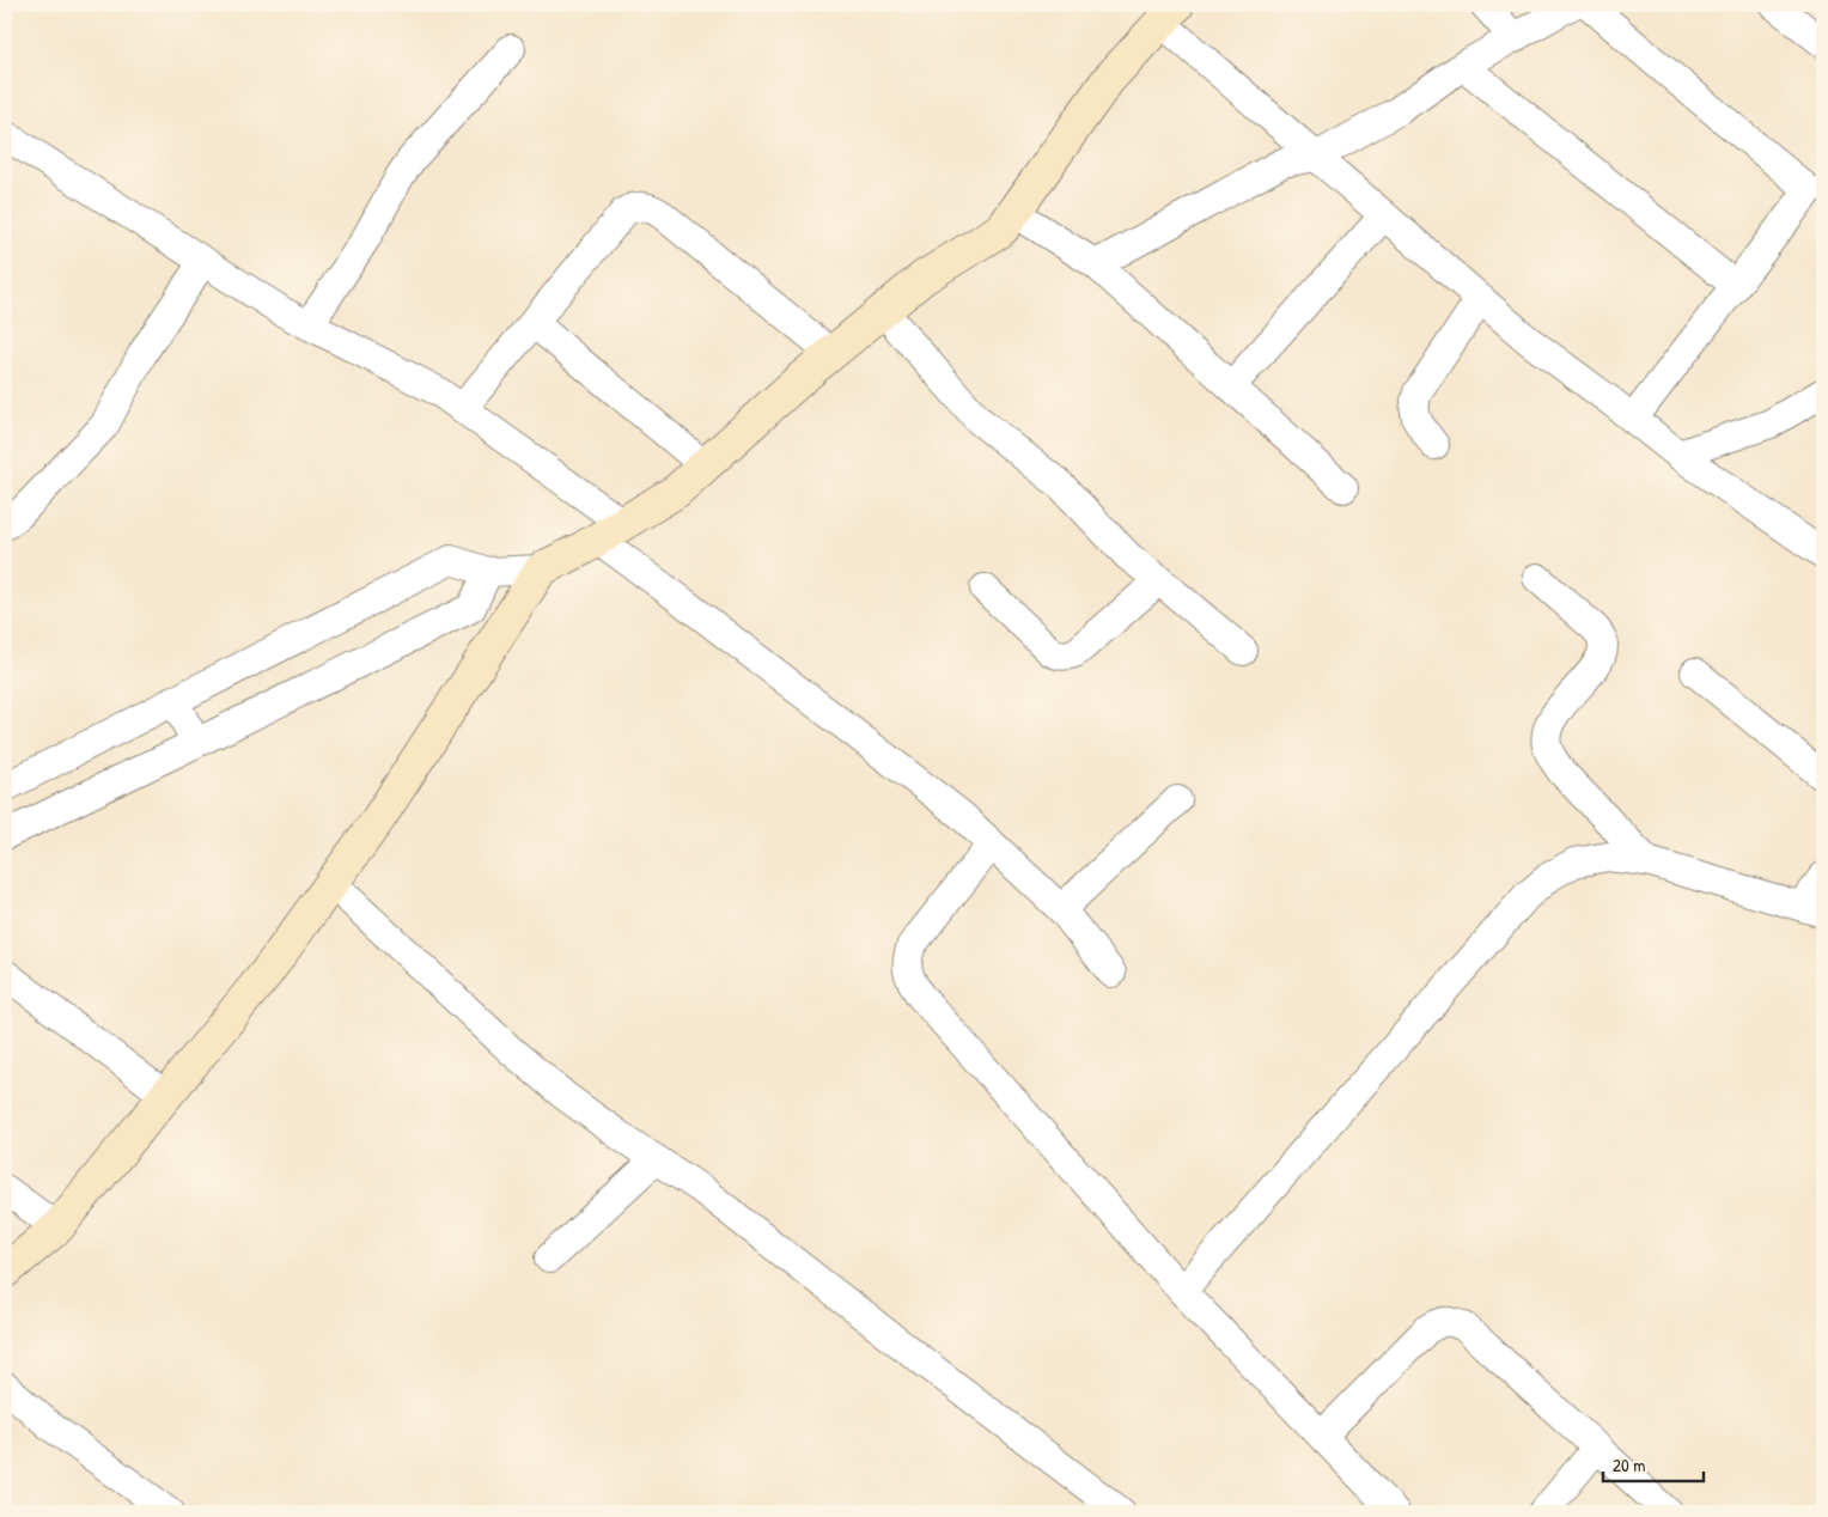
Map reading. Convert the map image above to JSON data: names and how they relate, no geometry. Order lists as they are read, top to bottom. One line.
{"scale_bar":"20 m"}
